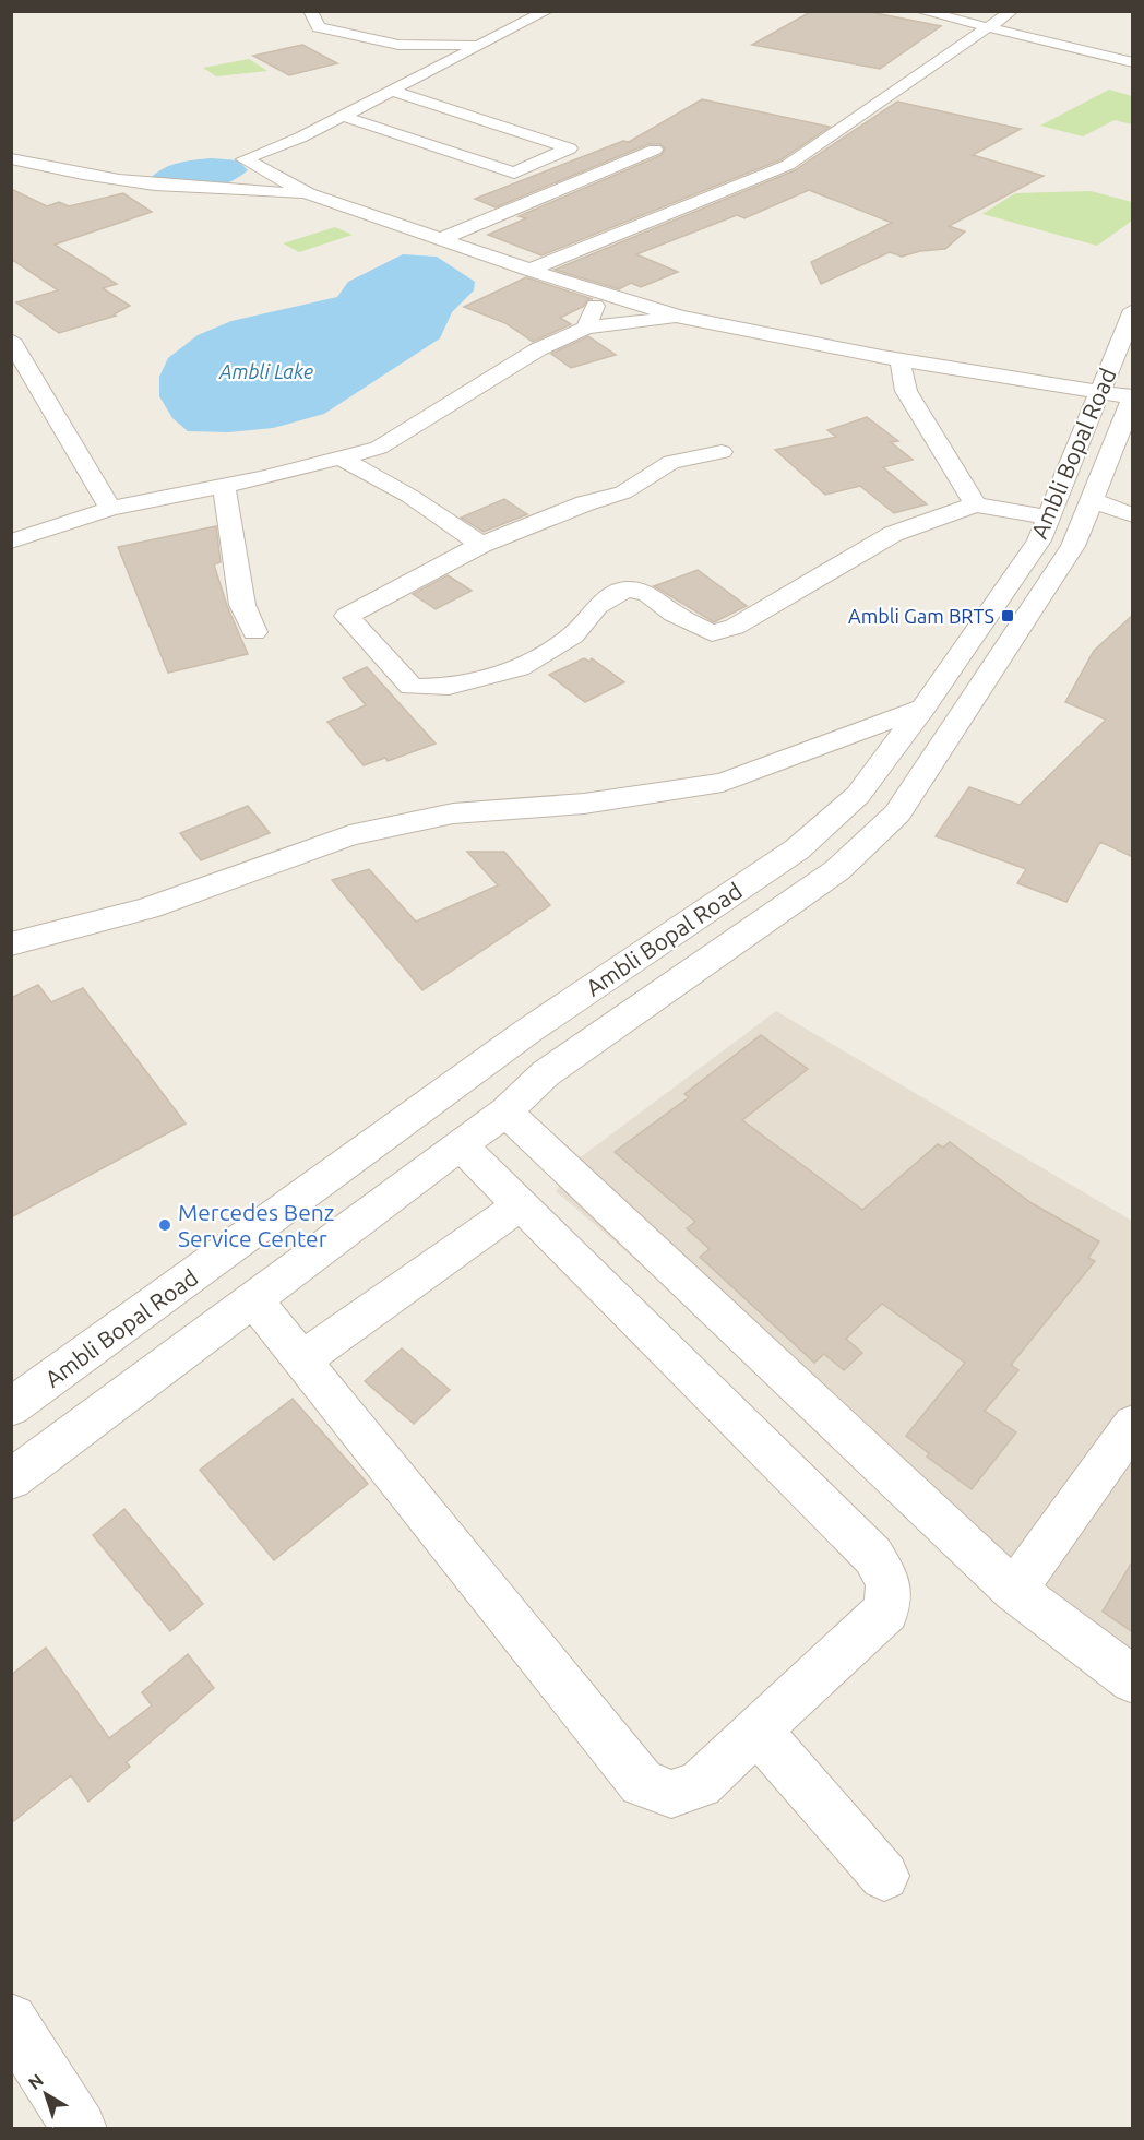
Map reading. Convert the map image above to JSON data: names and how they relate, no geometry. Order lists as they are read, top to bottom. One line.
{"streets":{"street":["Ambli Bopal Road"]},"water":["Ambli Lake"],"places":{"transit":["Ambli Gam BRTS"],"other":["Mercedes Benz Service Center"]},"north":"top left"}
